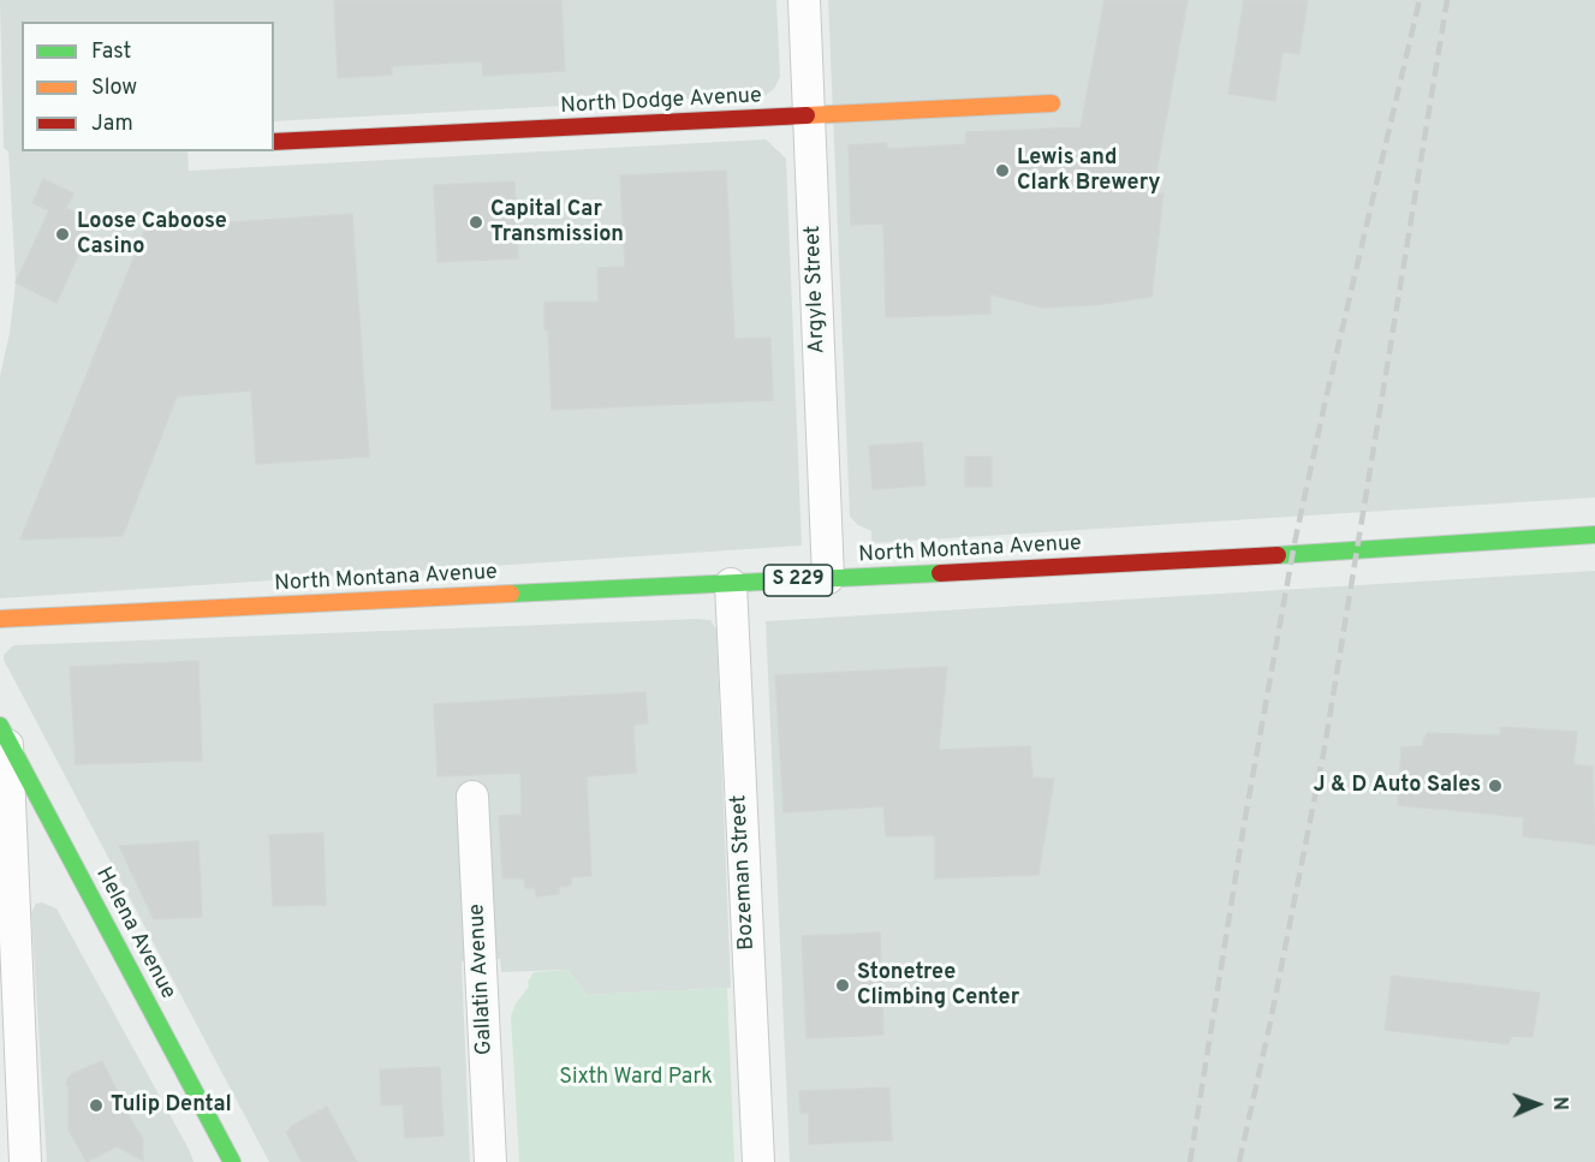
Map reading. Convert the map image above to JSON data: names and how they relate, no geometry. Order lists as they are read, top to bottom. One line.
{"streets":{"main road":["North Dodge Avenue","North Montana Avenue","S 229","Helena Avenue"],"street":["Argyle Street","Bozeman Street","Gallatin Avenue"]},"crossings":[["North Dodge Avenue","Argyle Street"],["Argyle Street","North Montana Avenue"],["North Montana Avenue","Bozeman Street"]],"parks":["Sixth Ward Park"],"places":["Lewis and Clark Brewery","Capital Car Transmission","Loose Caboose Casino","J & D Auto Sales","Stonetree Climbing Center","Tulip Dental"],"legend":["Fast","Slow","Jam"],"north":"right"}
